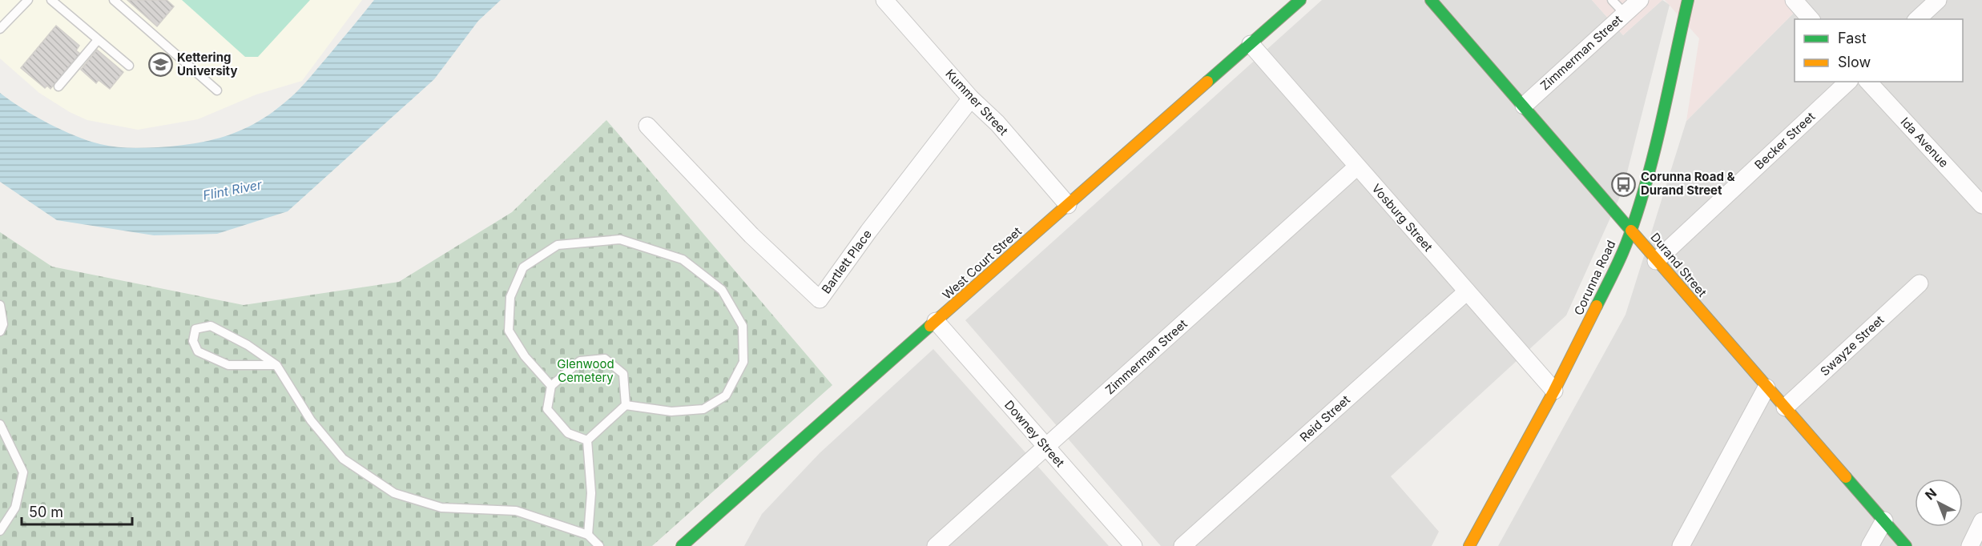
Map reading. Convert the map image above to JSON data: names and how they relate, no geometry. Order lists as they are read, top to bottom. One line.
{"streets":{"street":["Zimmerman Street","Kummer Street","Becker Street","Ida Avenue","Vosburg Street","Bartlett Place","West Court Street","Durand Street","Corunna Road","Swayze Street","Reid Street","Downey Street"]},"crossings":[["Zimmerman Street","Vosburg Street"],["Zimmerman Street","Durand Street"],["Zimmerman Street","Downey Street"],["Kummer Street","Bartlett Place"],["Kummer Street","West Court Street"],["Becker Street","Durand Street"],["Vosburg Street","West Court Street"],["Vosburg Street","Corunna Road"],["Vosburg Street","Reid Street"],["West Court Street","Downey Street"],["Durand Street","Corunna Road"],["Durand Street","Swayze Street"]],"water":["Flint River"],"parks":["Glenwood Cemetery"],"places":{"school or university":["Kettering University"],"bus stop":["Corunna Road & Durand Street"]},"legend":["Fast","Slow"],"scale_bar":"50 m","north":"top left"}
